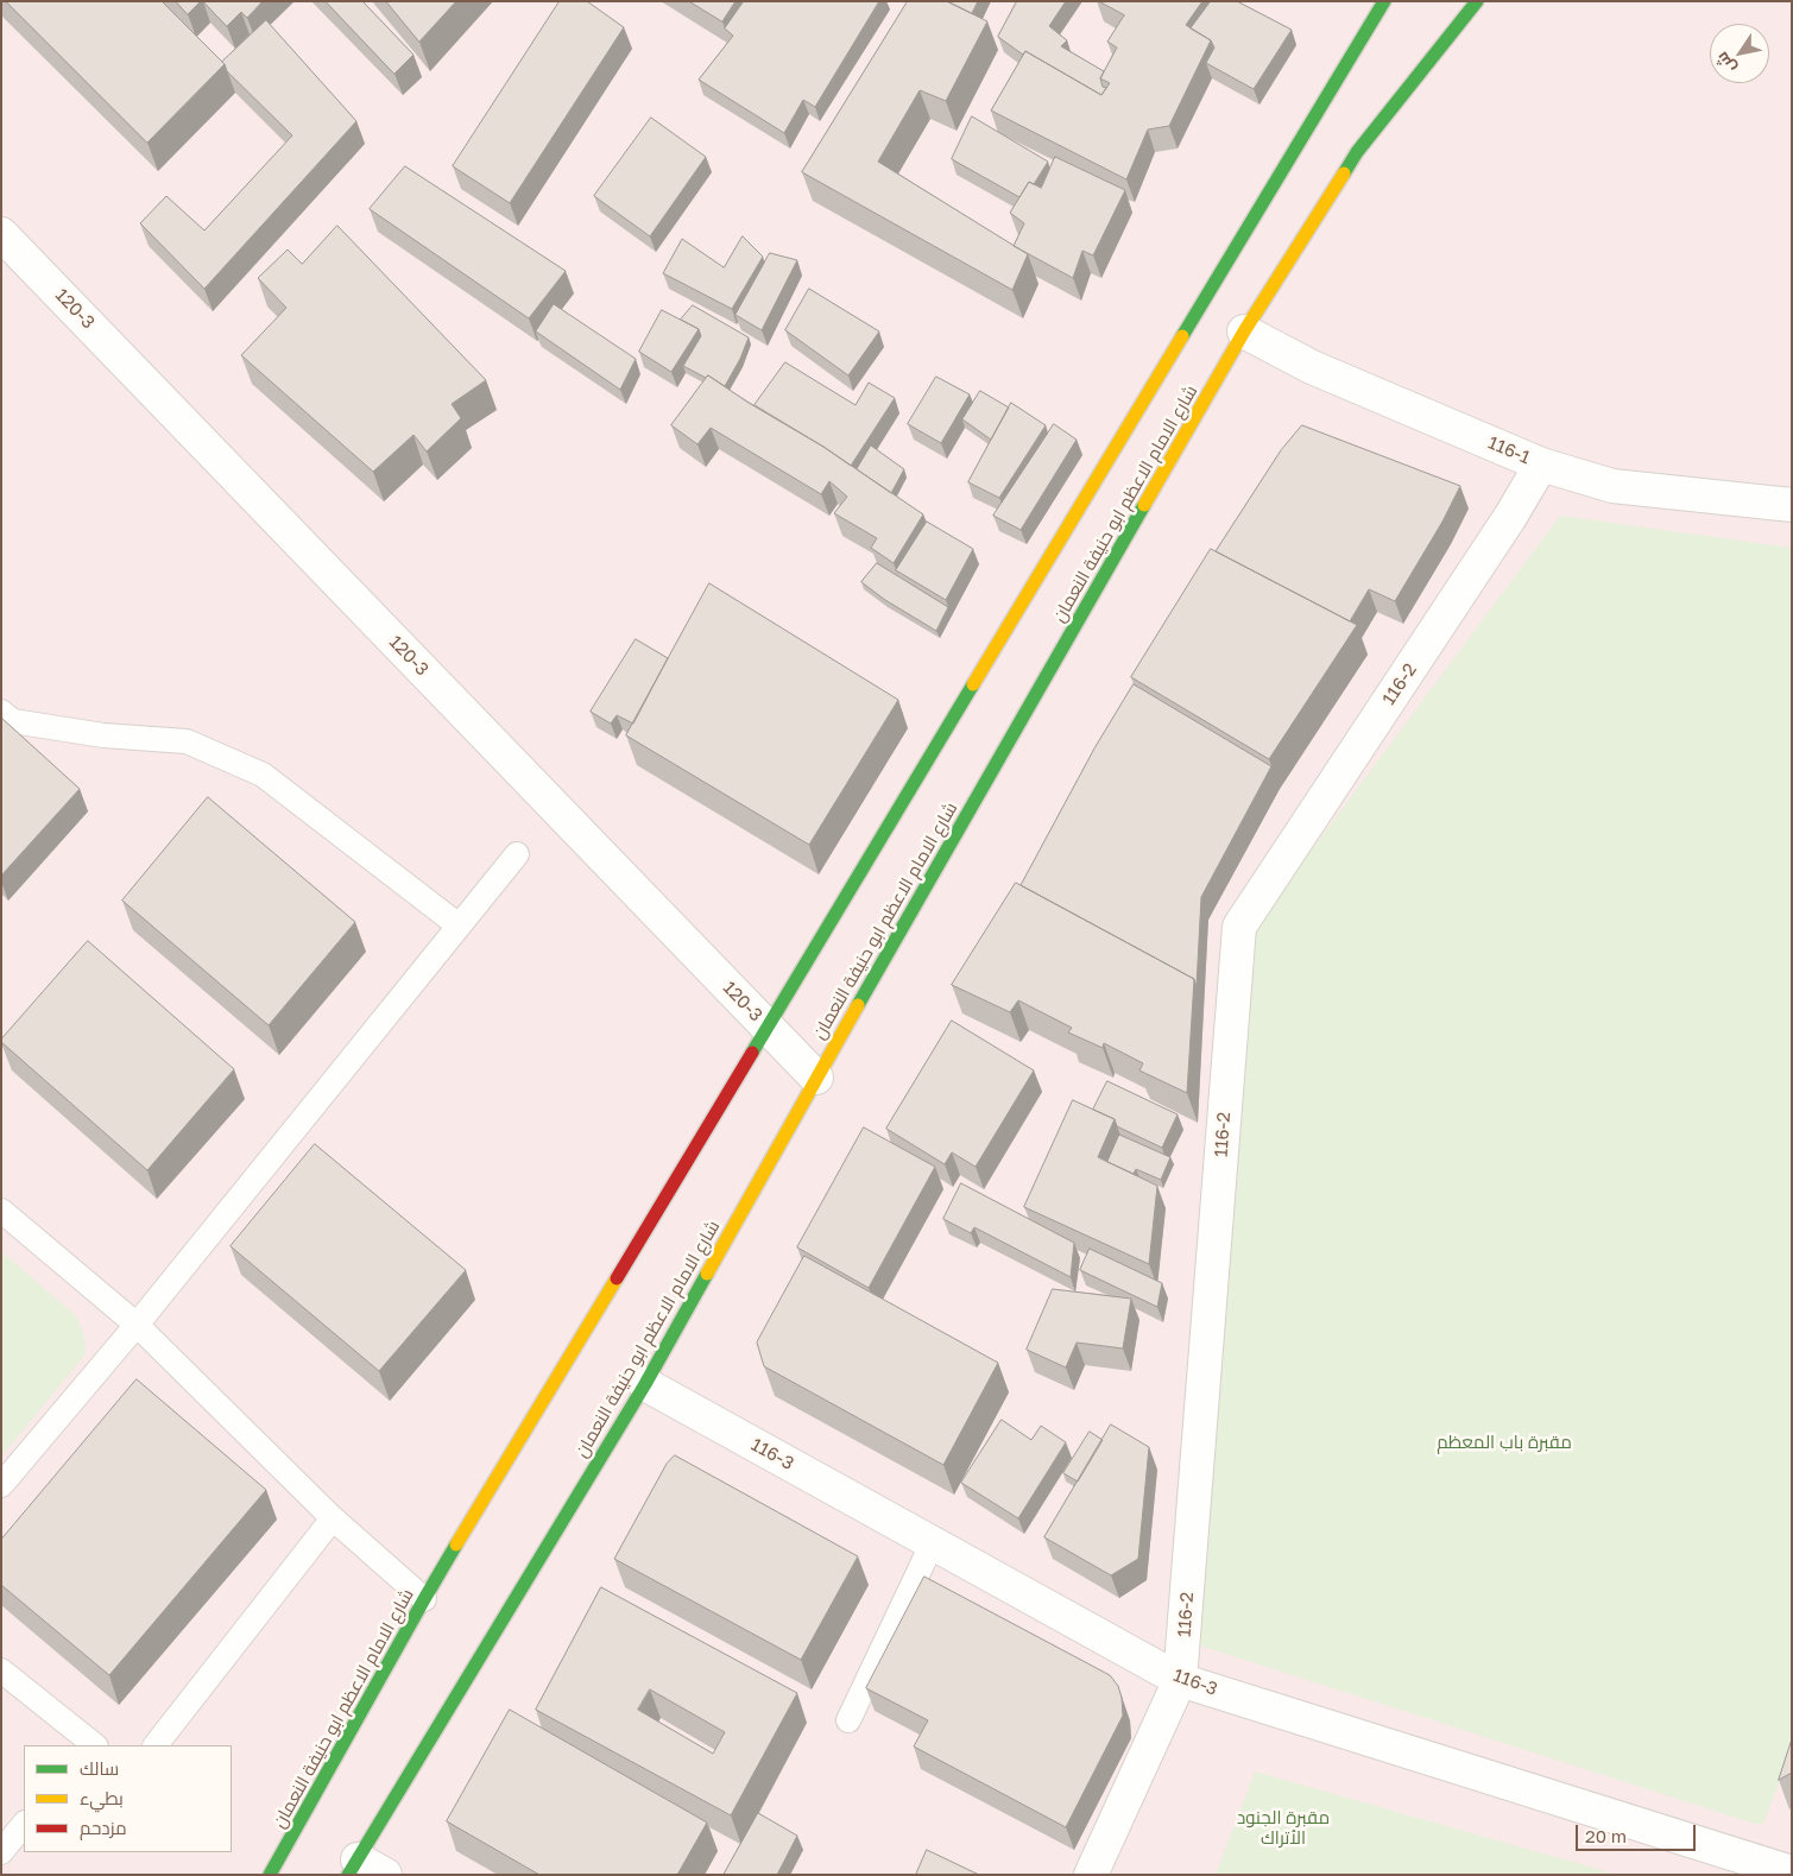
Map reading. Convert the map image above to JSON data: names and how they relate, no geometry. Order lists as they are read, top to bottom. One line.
{"streets":{"main road":["شارع الامام الاعظم ابو حنيفة النعمان"],"street":["120-3","116-1","116-2","116-3"]},"crossings":[["120-3","شارع الامام الاعظم ابو حنيفة النعمان"],["116-1","شارع الامام الاعظم ابو حنيفة النعمان"],["116-1","116-2"],["شارع الامام الاعظم ابو حنيفة النعمان","116-3"],["116-2","116-3"]],"parks":["مقبرة باب المعظم","مقبرة الجنود الأتراك"],"legend":["سالك","بطيء","مزدحم"],"scale_bar":"20 m","north":"bottom left"}
